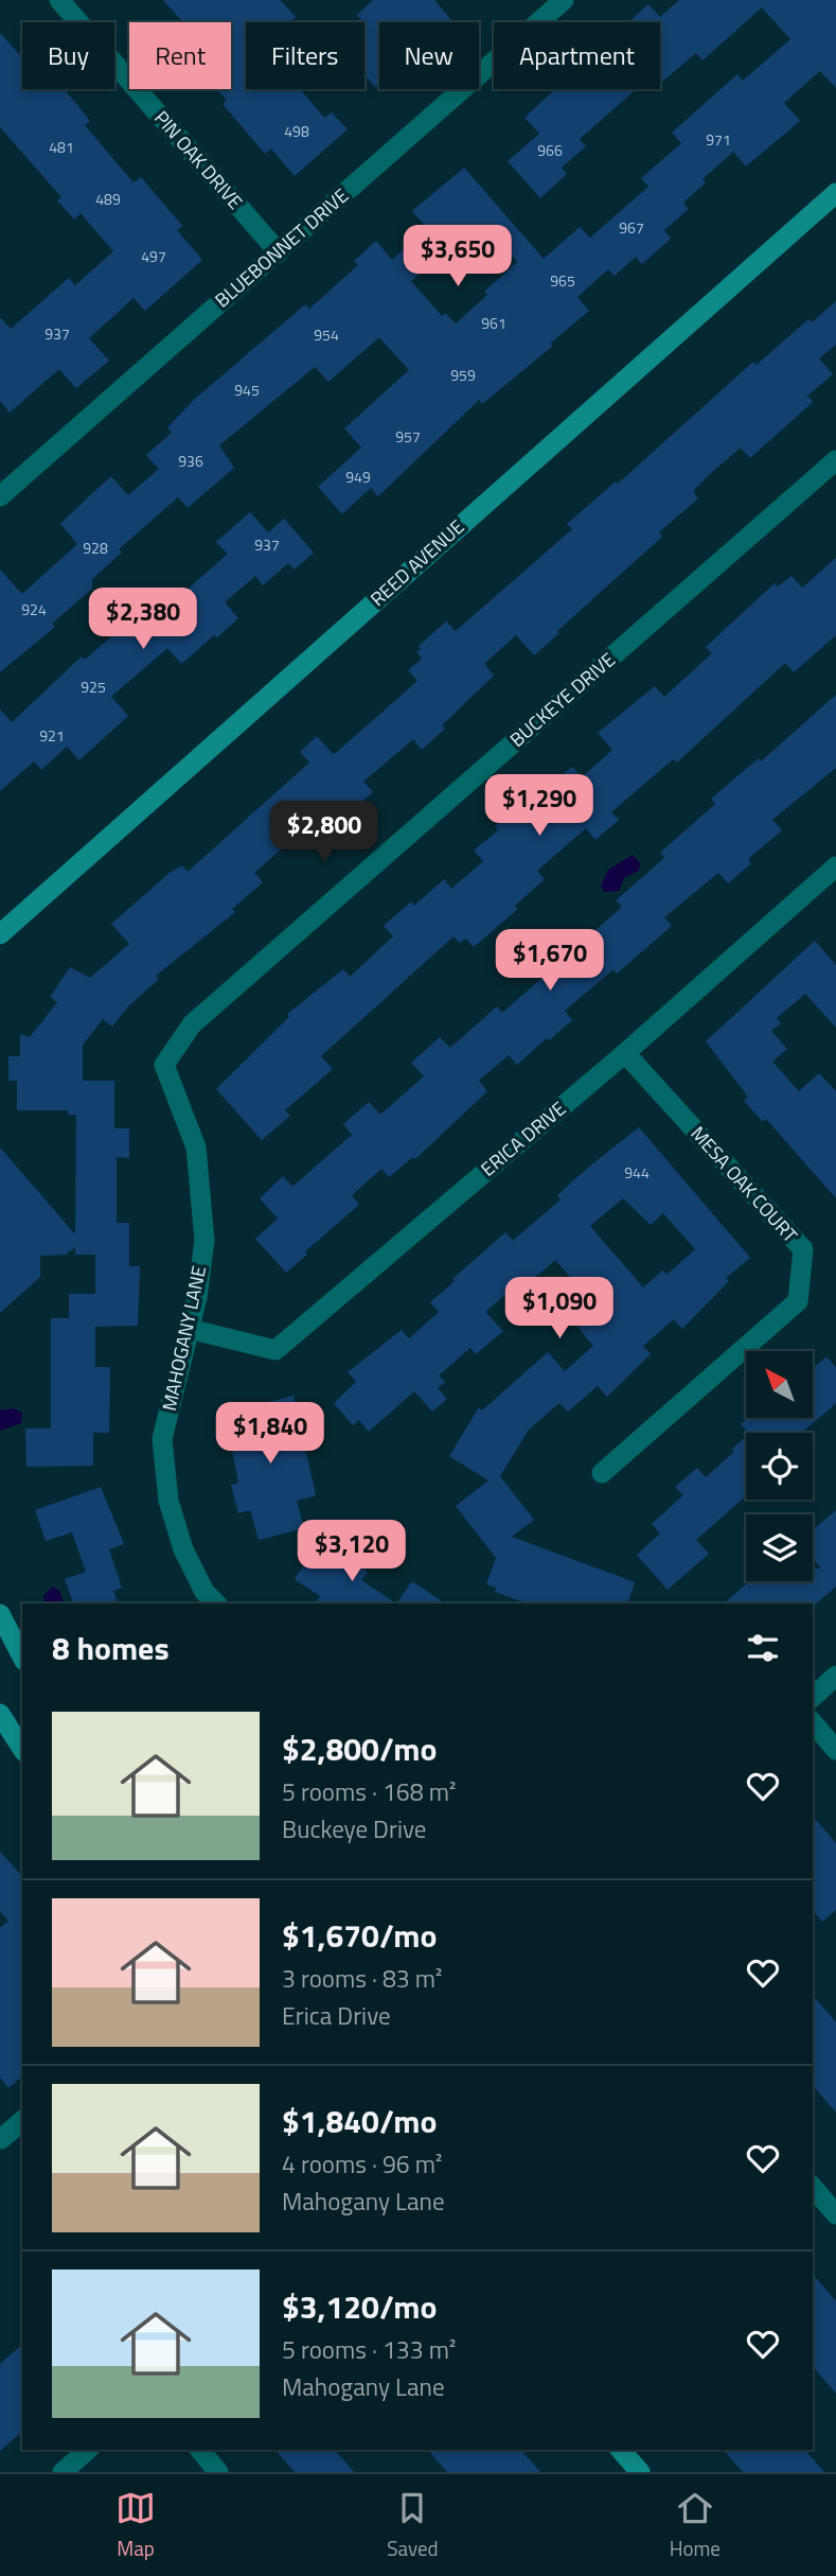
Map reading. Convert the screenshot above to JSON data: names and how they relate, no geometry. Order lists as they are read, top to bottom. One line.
{"streets":{"main road":["REED AVENUE"],"street":["PIN OAK DRIVE","BLUEBONNET DRIVE","BUCKEYE DRIVE","ERICA DRIVE","MESA OAK COURT","MAHOGANY LANE"]},"crossings":[["PIN OAK DRIVE","BLUEBONNET DRIVE"],["BUCKEYE DRIVE","MAHOGANY LANE"],["ERICA DRIVE","MESA OAK COURT"],["ERICA DRIVE","MAHOGANY LANE"]],"house_numbers":["498","971","481","966","489","967","497","965","961","937","954","959","945","957","936","949","937","928","924","925","921","944"],"north":"top left","page":{"chip":["Buy","Rent","Filters","New","Apartment"],"price":["$3,650","$2,380","$1,290","$2,800","$1,670","$1,090","$1,840","$3,120"],"heading":"8 homes","list":[{"name":"$2,800/mo","note":"5 rooms · 168 m² · Buckeye Drive"},{"name":"$1,670/mo","note":"3 rooms · 83 m² · Erica Drive"},{"name":"$1,840/mo","note":"4 rooms · 96 m² · Mahogany Lane"},{"name":"$3,120/mo","note":"5 rooms · 133 m² · Mahogany Lane"}],"tabs":["Map","Saved","Home"]}}
